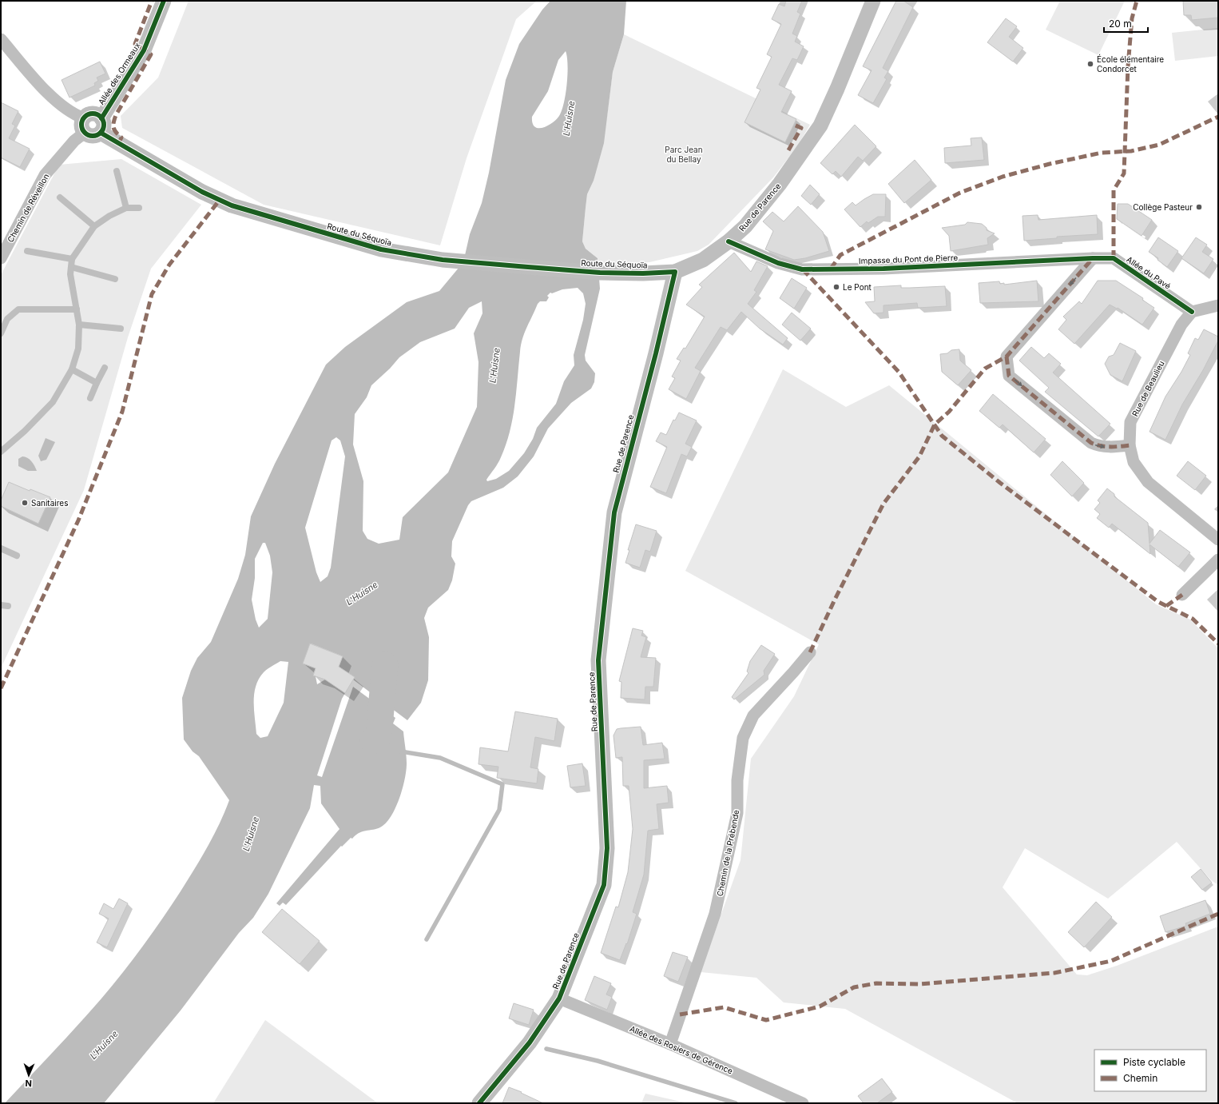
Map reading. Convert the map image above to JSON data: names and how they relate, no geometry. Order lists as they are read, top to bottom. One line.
{"streets":{"street":["Allée des Ormeaux","Rue de Parence","Chemin de Réveillon","Route du Séquoïa","Impasse du Pont de Pierre","Allée du Pavé","Rue de Beaulieu","Chemin de la Prébende","Allée des Rosiers de Gérence"]},"crossings":[["Allée des Ormeaux","Route du Séquoïa"],["Rue de Parence","Route du Séquoïa"],["Rue de Parence","Impasse du Pont de Pierre"],["Rue de Parence","Allée des Rosiers de Gérence"],["Impasse du Pont de Pierre","Allée du Pavé"],["Allée du Pavé","Rue de Beaulieu"],["Chemin de la Prébende","Allée des Rosiers de Gérence"]],"water":["L'Huisne"],"parks":["Parc Jean du Bellay"],"places":["École élémentaire Condorcet","Collège Pasteur","Le Pont","Sanitaires"],"legend":["Piste cyclable","Chemin"],"scale_bar":"20 m","north":"bottom"}
